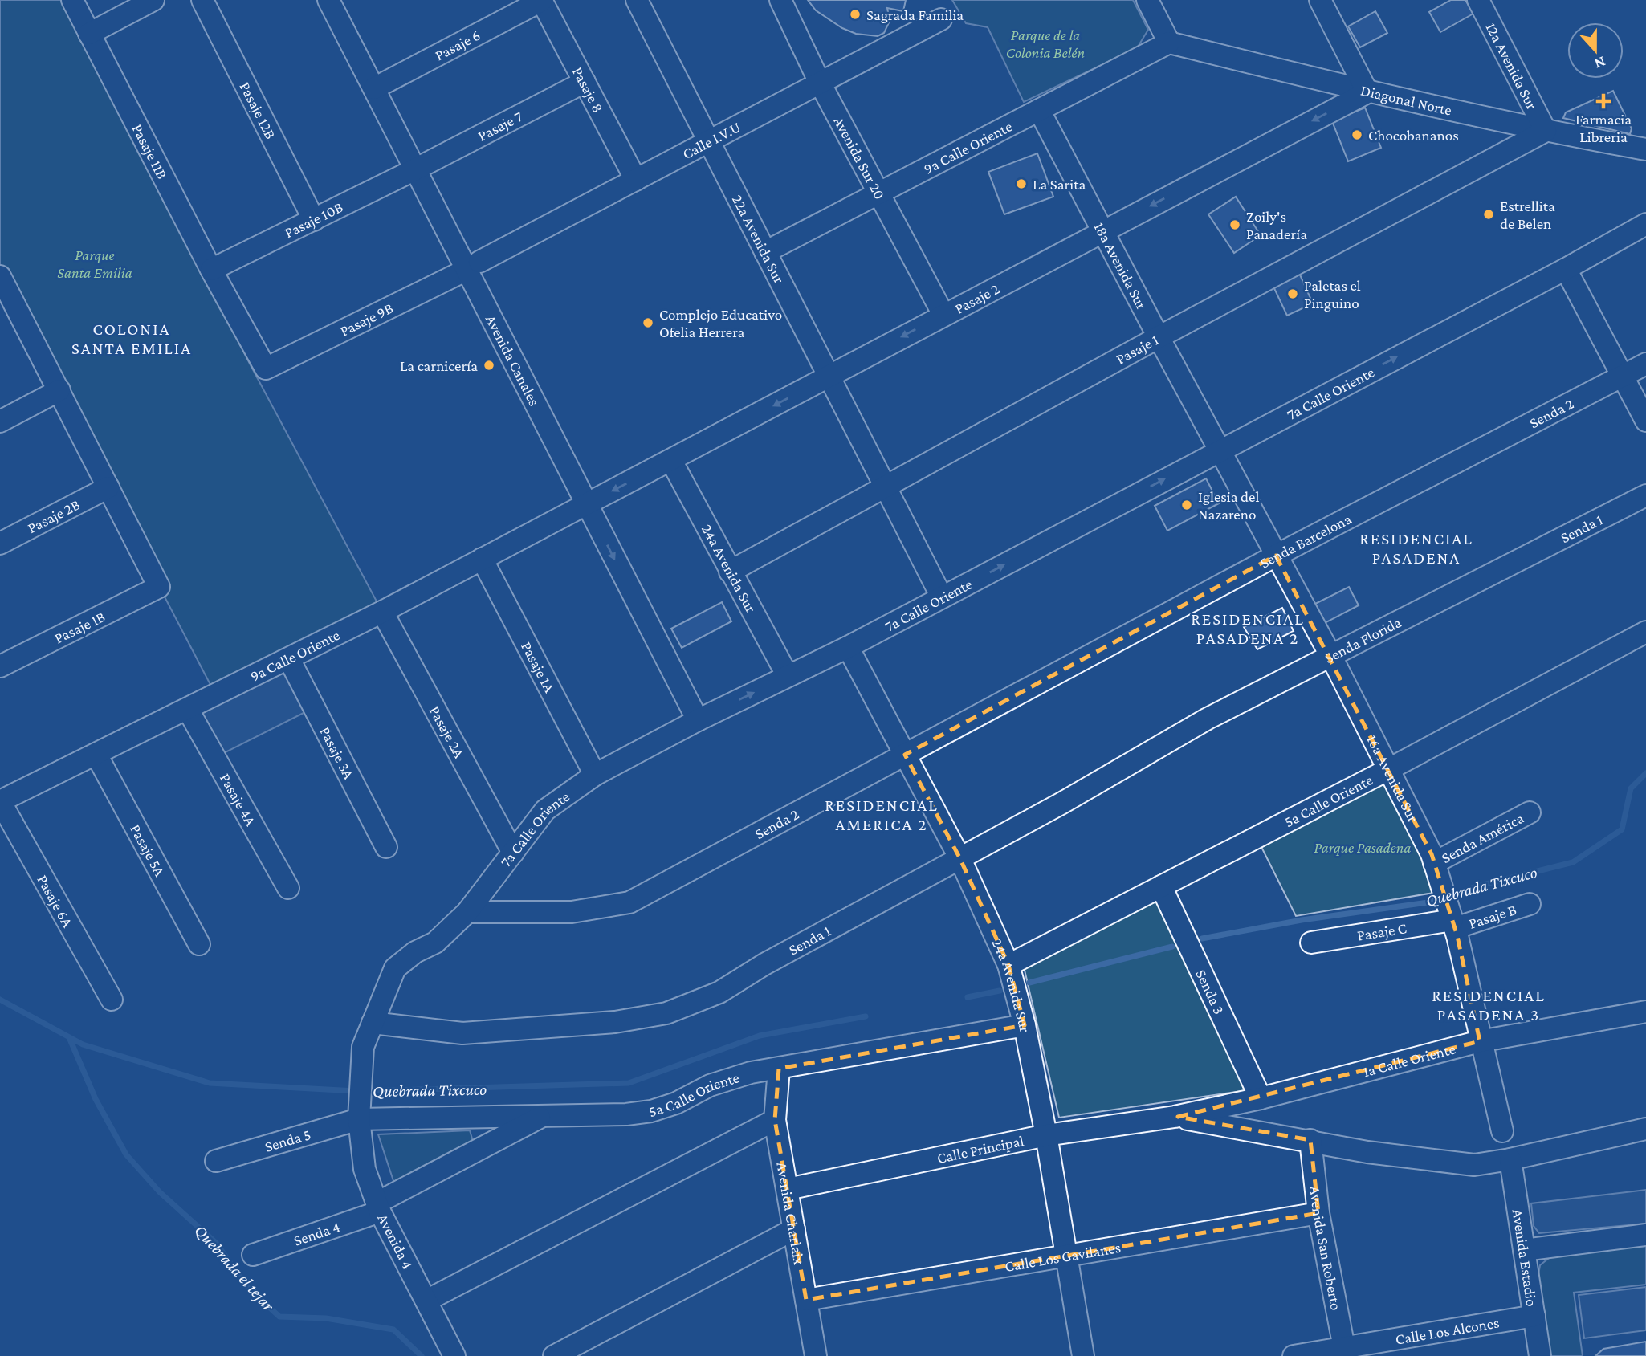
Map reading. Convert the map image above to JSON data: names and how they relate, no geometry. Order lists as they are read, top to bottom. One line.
{"streets":{"street":["Pasaje 6","12a Avenida Sur","Pasaje 8","Diagonal Norte","Pasaje 12B","Pasaje 7","Calle I.V.U","9a Calle Oriente","Pasaje 11B","Avenida Sur 20","Pasaje 10B","22a Avenida Sur","18a Avenida Sur","Pasaje 2","Pasaje 9B","Pasaje 1","Avenida Canales","7a Calle Oriente","Senda 2","Pasaje 2B","Senda 1","Senda Barcelona","24a Avenida Sur","Pasaje 1B","Senda Florida","Pasaje 1A","Pasaje 2A","Pasaje 3A","16a Avenida Sur","Pasaje 4A","5a Calle Oriente","Senda América","Pasaje 5A","Pasaje 6A","Pasaje B","Pasaje C","Senda 3","1a Calle Oriente","Senda 5","Calle Principal","Avenida Charlaix","Senda 4","Avenida 4","Avenida San Roberto","Calle Los Gavilanes","Avenida Estadio","Calle Los Alcones"]},"crossings":[["Pasaje 6","Pasaje 8"],["Pasaje 6","Avenida Canales"],["12a Avenida Sur","Diagonal Norte"],["12a Avenida Sur","Pasaje 1"],["Pasaje 8","Pasaje 7"],["Pasaje 8","Calle I.V.U"],["Diagonal Norte","9a Calle Oriente"],["Diagonal Norte","Pasaje 2"],["Diagonal Norte","Pasaje 1"],["Pasaje 12B","Pasaje 10B"],["Pasaje 7","Pasaje 10B"],["Pasaje 7","Avenida Canales"],["Calle I.V.U","Avenida Sur 20"],["Calle I.V.U","22a Avenida Sur"],["Calle I.V.U","Pasaje 9B"],["Calle I.V.U","Avenida Canales"],["9a Calle Oriente","Avenida Sur 20"],["9a Calle Oriente","22a Avenida Sur"],["9a Calle Oriente","18a Avenida Sur"],["9a Calle Oriente","Pasaje 2"],["9a Calle Oriente","Avenida Canales"],["9a Calle Oriente","Pasaje 1A"],["9a Calle Oriente","Pasaje 2A"],["9a Calle Oriente","Pasaje 3A"],["9a Calle Oriente","Pasaje 4A"],["9a Calle Oriente","Pasaje 5A"],["9a Calle Oriente","Pasaje 6A"],["Pasaje 11B","Pasaje 10B"],["Pasaje 11B","Pasaje 9B"],["Avenida Sur 20","Pasaje 2"],["Pasaje 10B","Avenida Canales"],["22a Avenida Sur","Pasaje 2"],["22a Avenida Sur","Pasaje 1"],["22a Avenida Sur","7a Calle Oriente"],["18a Avenida Sur","Pasaje 2"],["18a Avenida Sur","Pasaje 1"],["18a Avenida Sur","7a Calle Oriente"],["18a Avenida Sur","16a Avenida Sur"],["Pasaje 2","Avenida Canales"],["Pasaje 2","24a Avenida Sur"],["Pasaje 9B","Avenida Canales"],["Pasaje 1","24a Avenida Sur"],["Avenida Canales","7a Calle Oriente"],["7a Calle Oriente","Senda 2"],["7a Calle Oriente","Senda 1"],["7a Calle Oriente","24a Avenida Sur"],["7a Calle Oriente","Pasaje 1A"],["7a Calle Oriente","Pasaje 2A"],["7a Calle Oriente","16a Avenida Sur"],["7a Calle Oriente","5a Calle Oriente"],["7a Calle Oriente","Senda 5"],["7a Calle Oriente","Avenida 4"],["Senda 2","Senda Barcelona"],["Senda 2","24a Avenida Sur"],["Pasaje 2B","Pasaje 1B"],["Senda 1","24a Avenida Sur"],["Senda 1","Senda Florida"],["Senda Barcelona","16a Avenida Sur"],["24a Avenida Sur","5a Calle Oriente"],["24a Avenida Sur","Calle Principal"],["24a Avenida Sur","Calle Los Gavilanes"],["Senda Florida","16a Avenida Sur"],["16a Avenida Sur","5a Calle Oriente"],["16a Avenida Sur","Senda América"],["16a Avenida Sur","Pasaje B"],["16a Avenida Sur","Pasaje C"],["16a Avenida Sur","1a Calle Oriente"],["5a Calle Oriente","Senda 3"],["5a Calle Oriente","Senda 5"],["5a Calle Oriente","Avenida Charlaix"],["5a Calle Oriente","Senda 4"],["5a Calle Oriente","Avenida 4"],["Pasaje B","Pasaje C"],["Senda 3","1a Calle Oriente"],["1a Calle Oriente","Calle Principal"],["Senda 5","Avenida 4"],["Calle Principal","Avenida Charlaix"],["Avenida Charlaix","Calle Los Gavilanes"],["Senda 4","Avenida 4"],["Avenida San Roberto","Calle Los Gavilanes"],["Avenida San Roberto","Calle Los Alcones"],["Avenida Estadio","Calle Los Alcones"]],"one_way":["Pasaje 2","7a Calle Oriente"],"districts":["COLONIA SANTA EMILIA","RESIDENCIAL PASADENA","RESIDENCIAL PASADENA 2","RESIDENCIAL AMERICA 2","RESIDENCIAL PASADENA 3"],"water":["Quebrada Tixcuco","Quebrada el tejar"],"parks":["Parque de la Colonia Belén","Parque Santa Emilia","Parque Pasadena"],"places":{"other":["Sagrada Familia","Chocobananos","La Sarita","Estrellita de Belen","Zoily's Panadería","Paletas el Pinguino","Complejo Educativo Ofelia Herrera","La carnicería","Iglesia del Nazareno"],"health":["Farmacia Libreria"]},"north":"bottom"}
